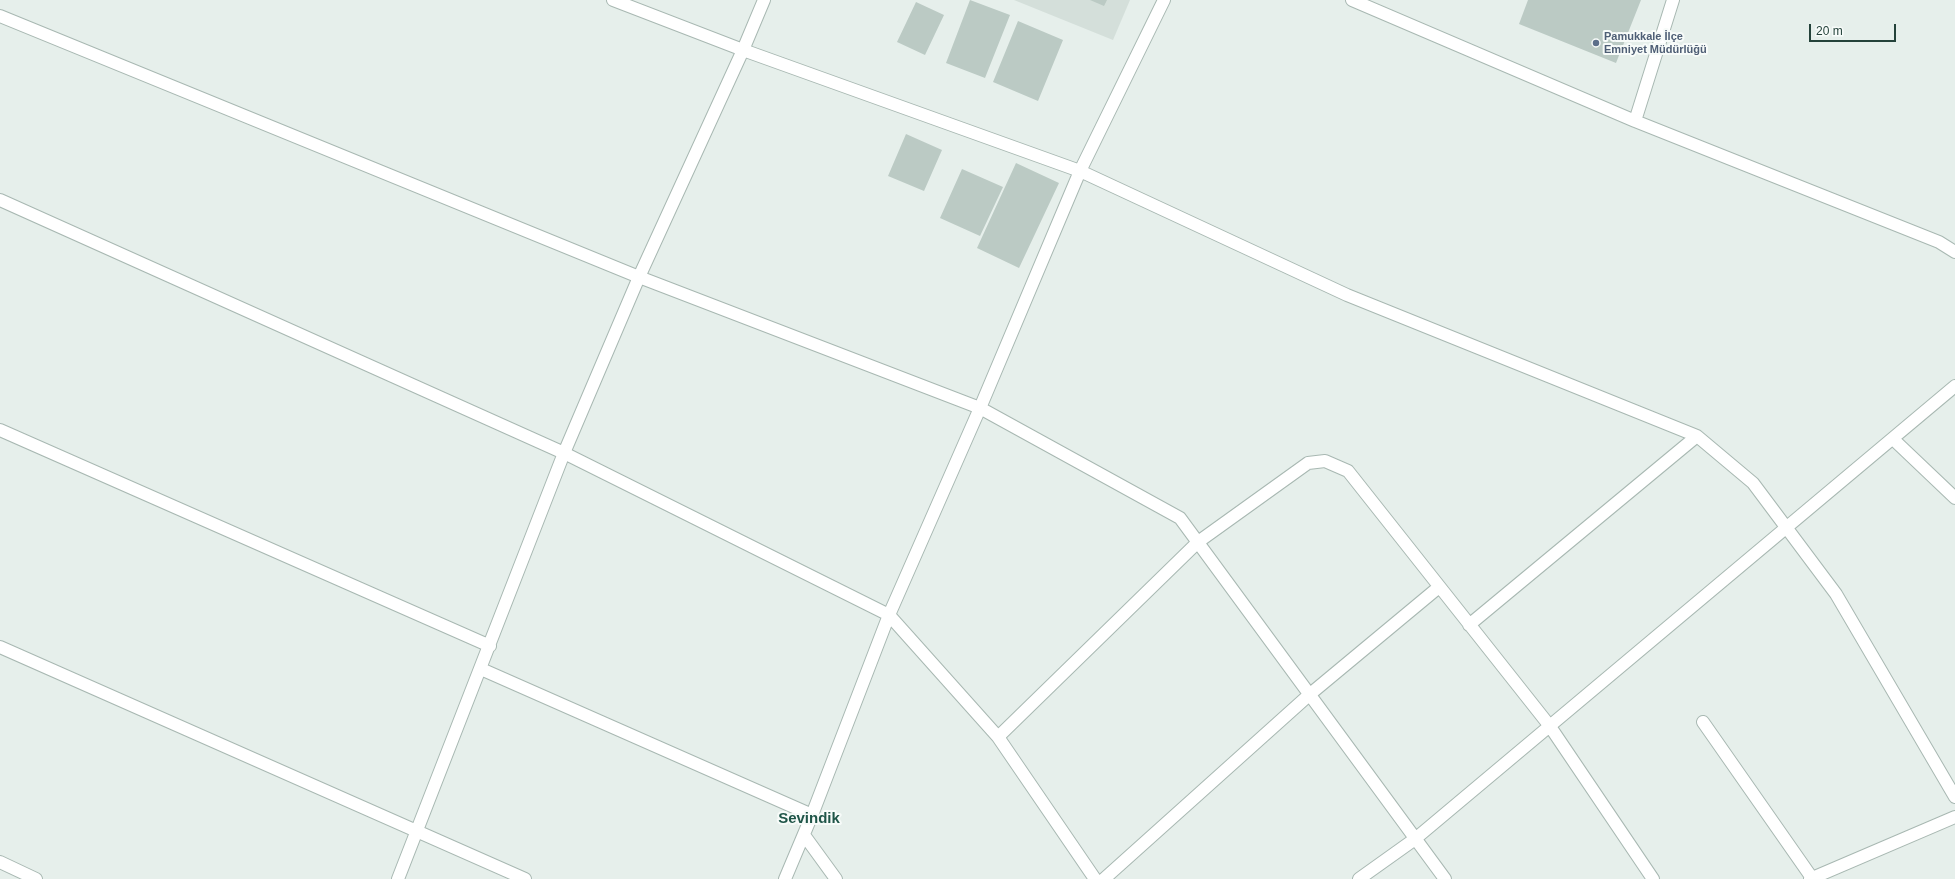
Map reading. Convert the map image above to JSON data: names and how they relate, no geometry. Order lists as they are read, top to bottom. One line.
{"districts":["Sevindik"],"places":["Pamukkale İlçe Emniyet Müdürlüğü"],"scale_bar":"20 m"}
